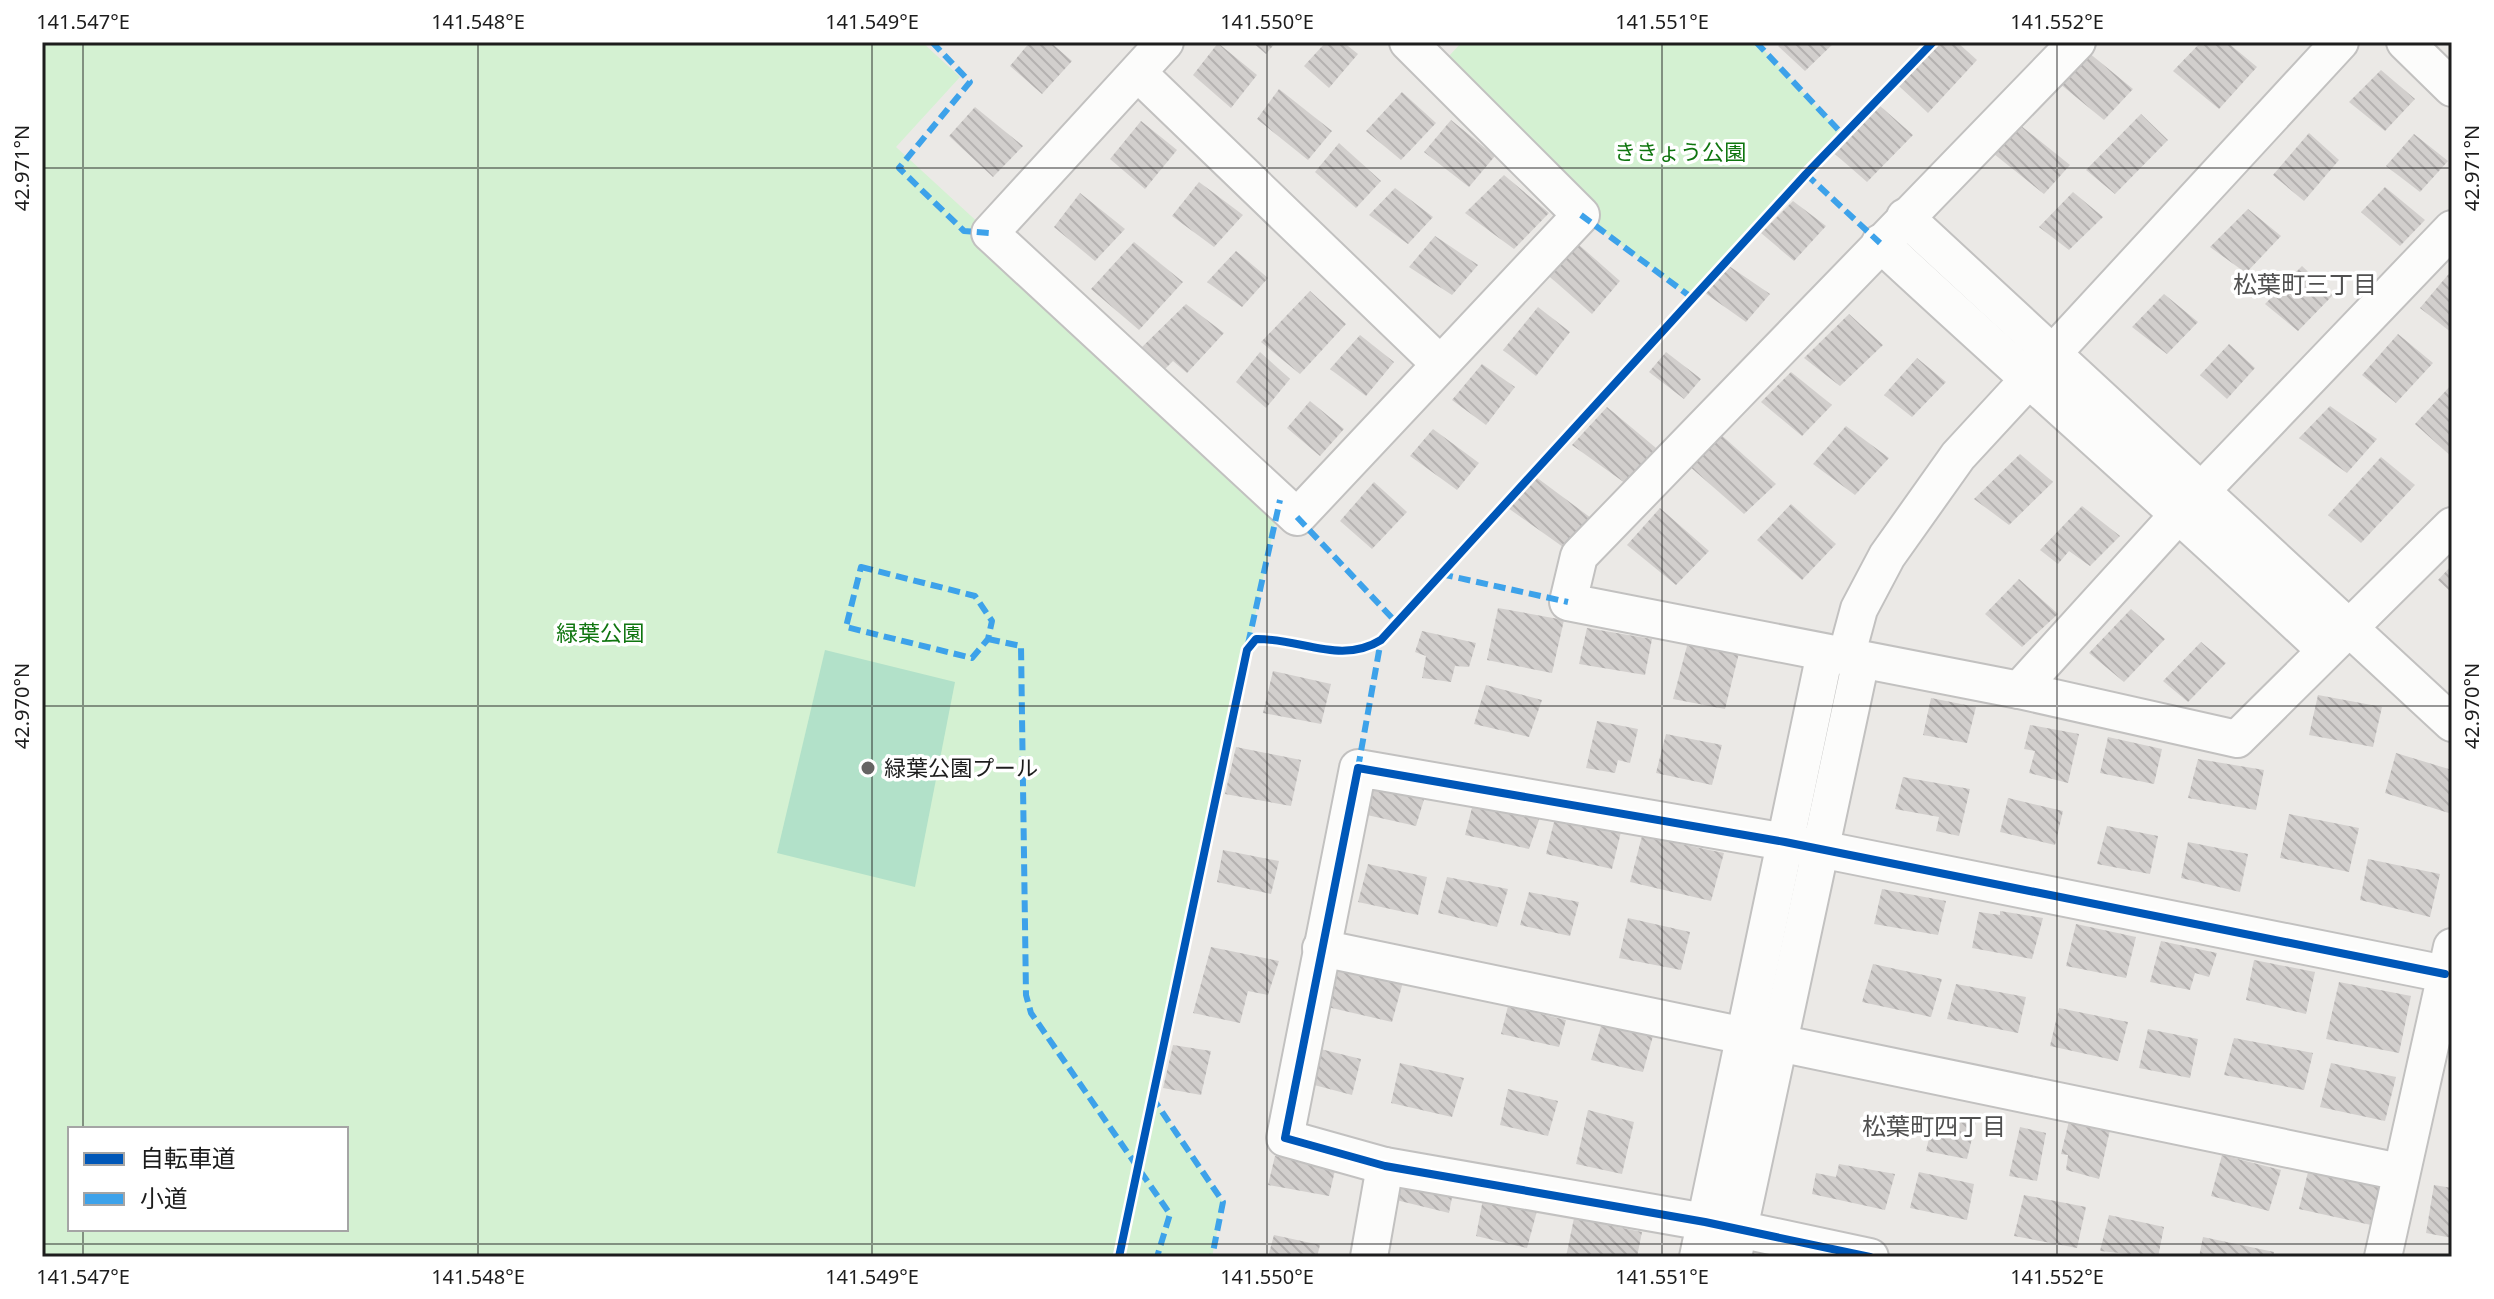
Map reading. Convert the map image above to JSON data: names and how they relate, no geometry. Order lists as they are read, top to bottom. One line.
{"districts":["松葉町三丁目","松葉町四丁目"],"parks":["ききょう公園","緑葉公園"],"places":["緑葉公園プール"],"legend":["自転車道","小道"],"coordinates":["141.547°E","141.548°E","141.549°E","141.550°E","141.551°E","141.552°E","42.971°N","42.970°N"]}
